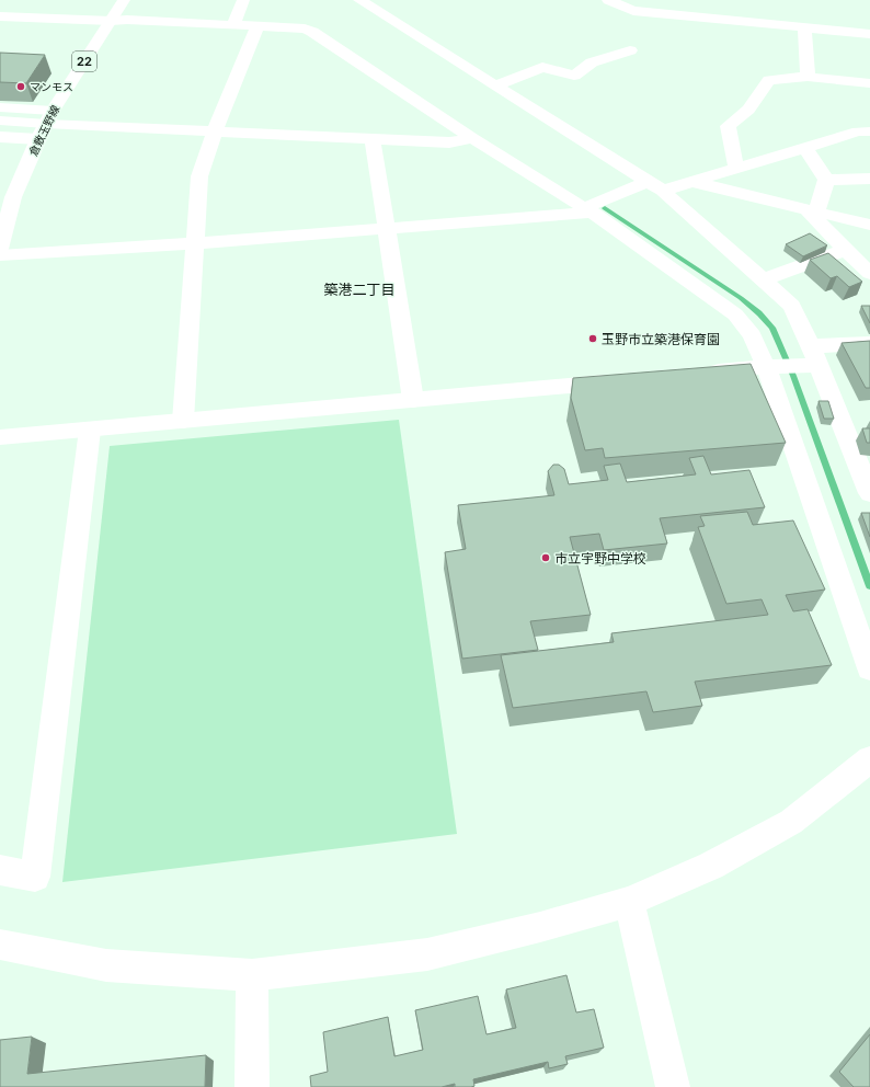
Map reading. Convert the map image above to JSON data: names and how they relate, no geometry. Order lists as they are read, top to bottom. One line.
{"streets":{"street":["22","倉敷玉野線"]},"districts":["築港二丁目"],"places":["マンモス","玉野市立築港保育園","市立宇野中学校"]}
